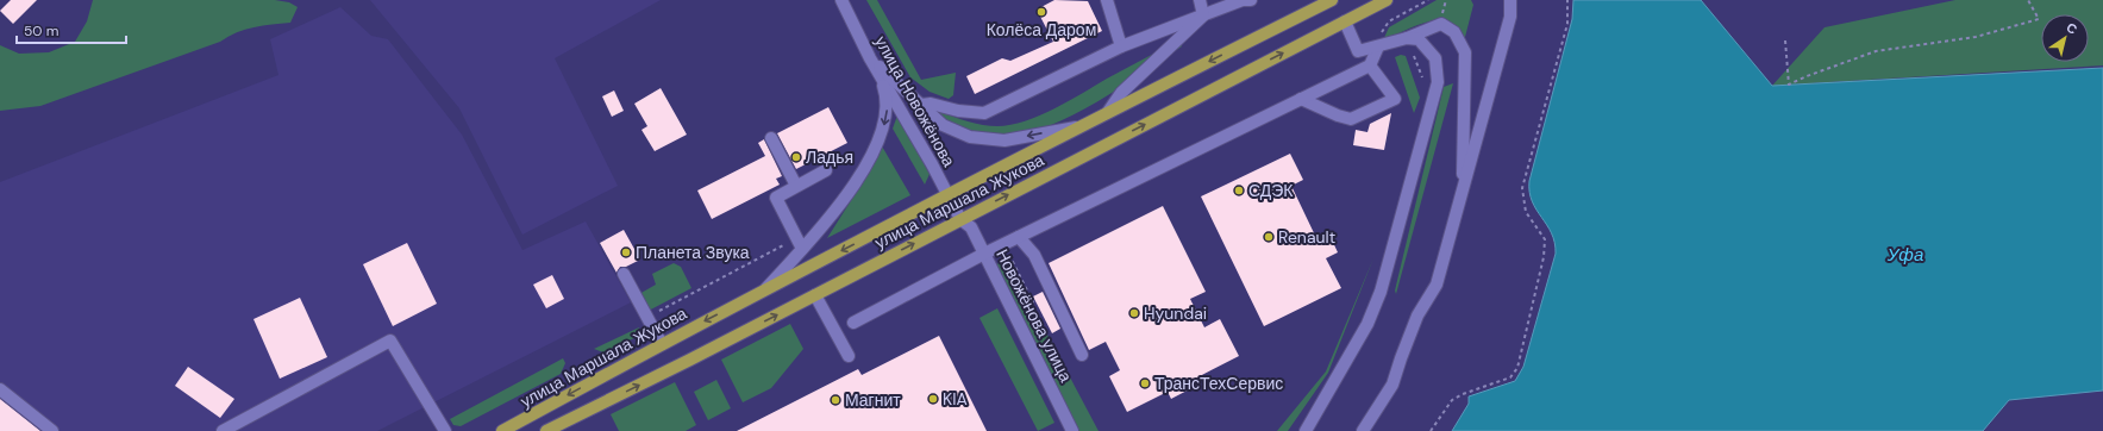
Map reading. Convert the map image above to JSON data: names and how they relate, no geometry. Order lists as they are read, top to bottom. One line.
{"streets":{"main road":["улица Маршала Жукова"],"street":["улица Новожёнова","Новожёнова улица"]},"crossings":[["улица Новожёнова","улица Маршала Жукова"],["улица Новожёнова","Новожёнова улица"],["улица Маршала Жукова","Новожёнова улица"]],"water":["Уфа"],"places":["Колёса Даром","Ладья","СДЭК","Renault","Планета Звука","Hyundai","ТрансТехСервис","KIA","Магнит"],"scale_bar":"50 m","north":"top right"}
